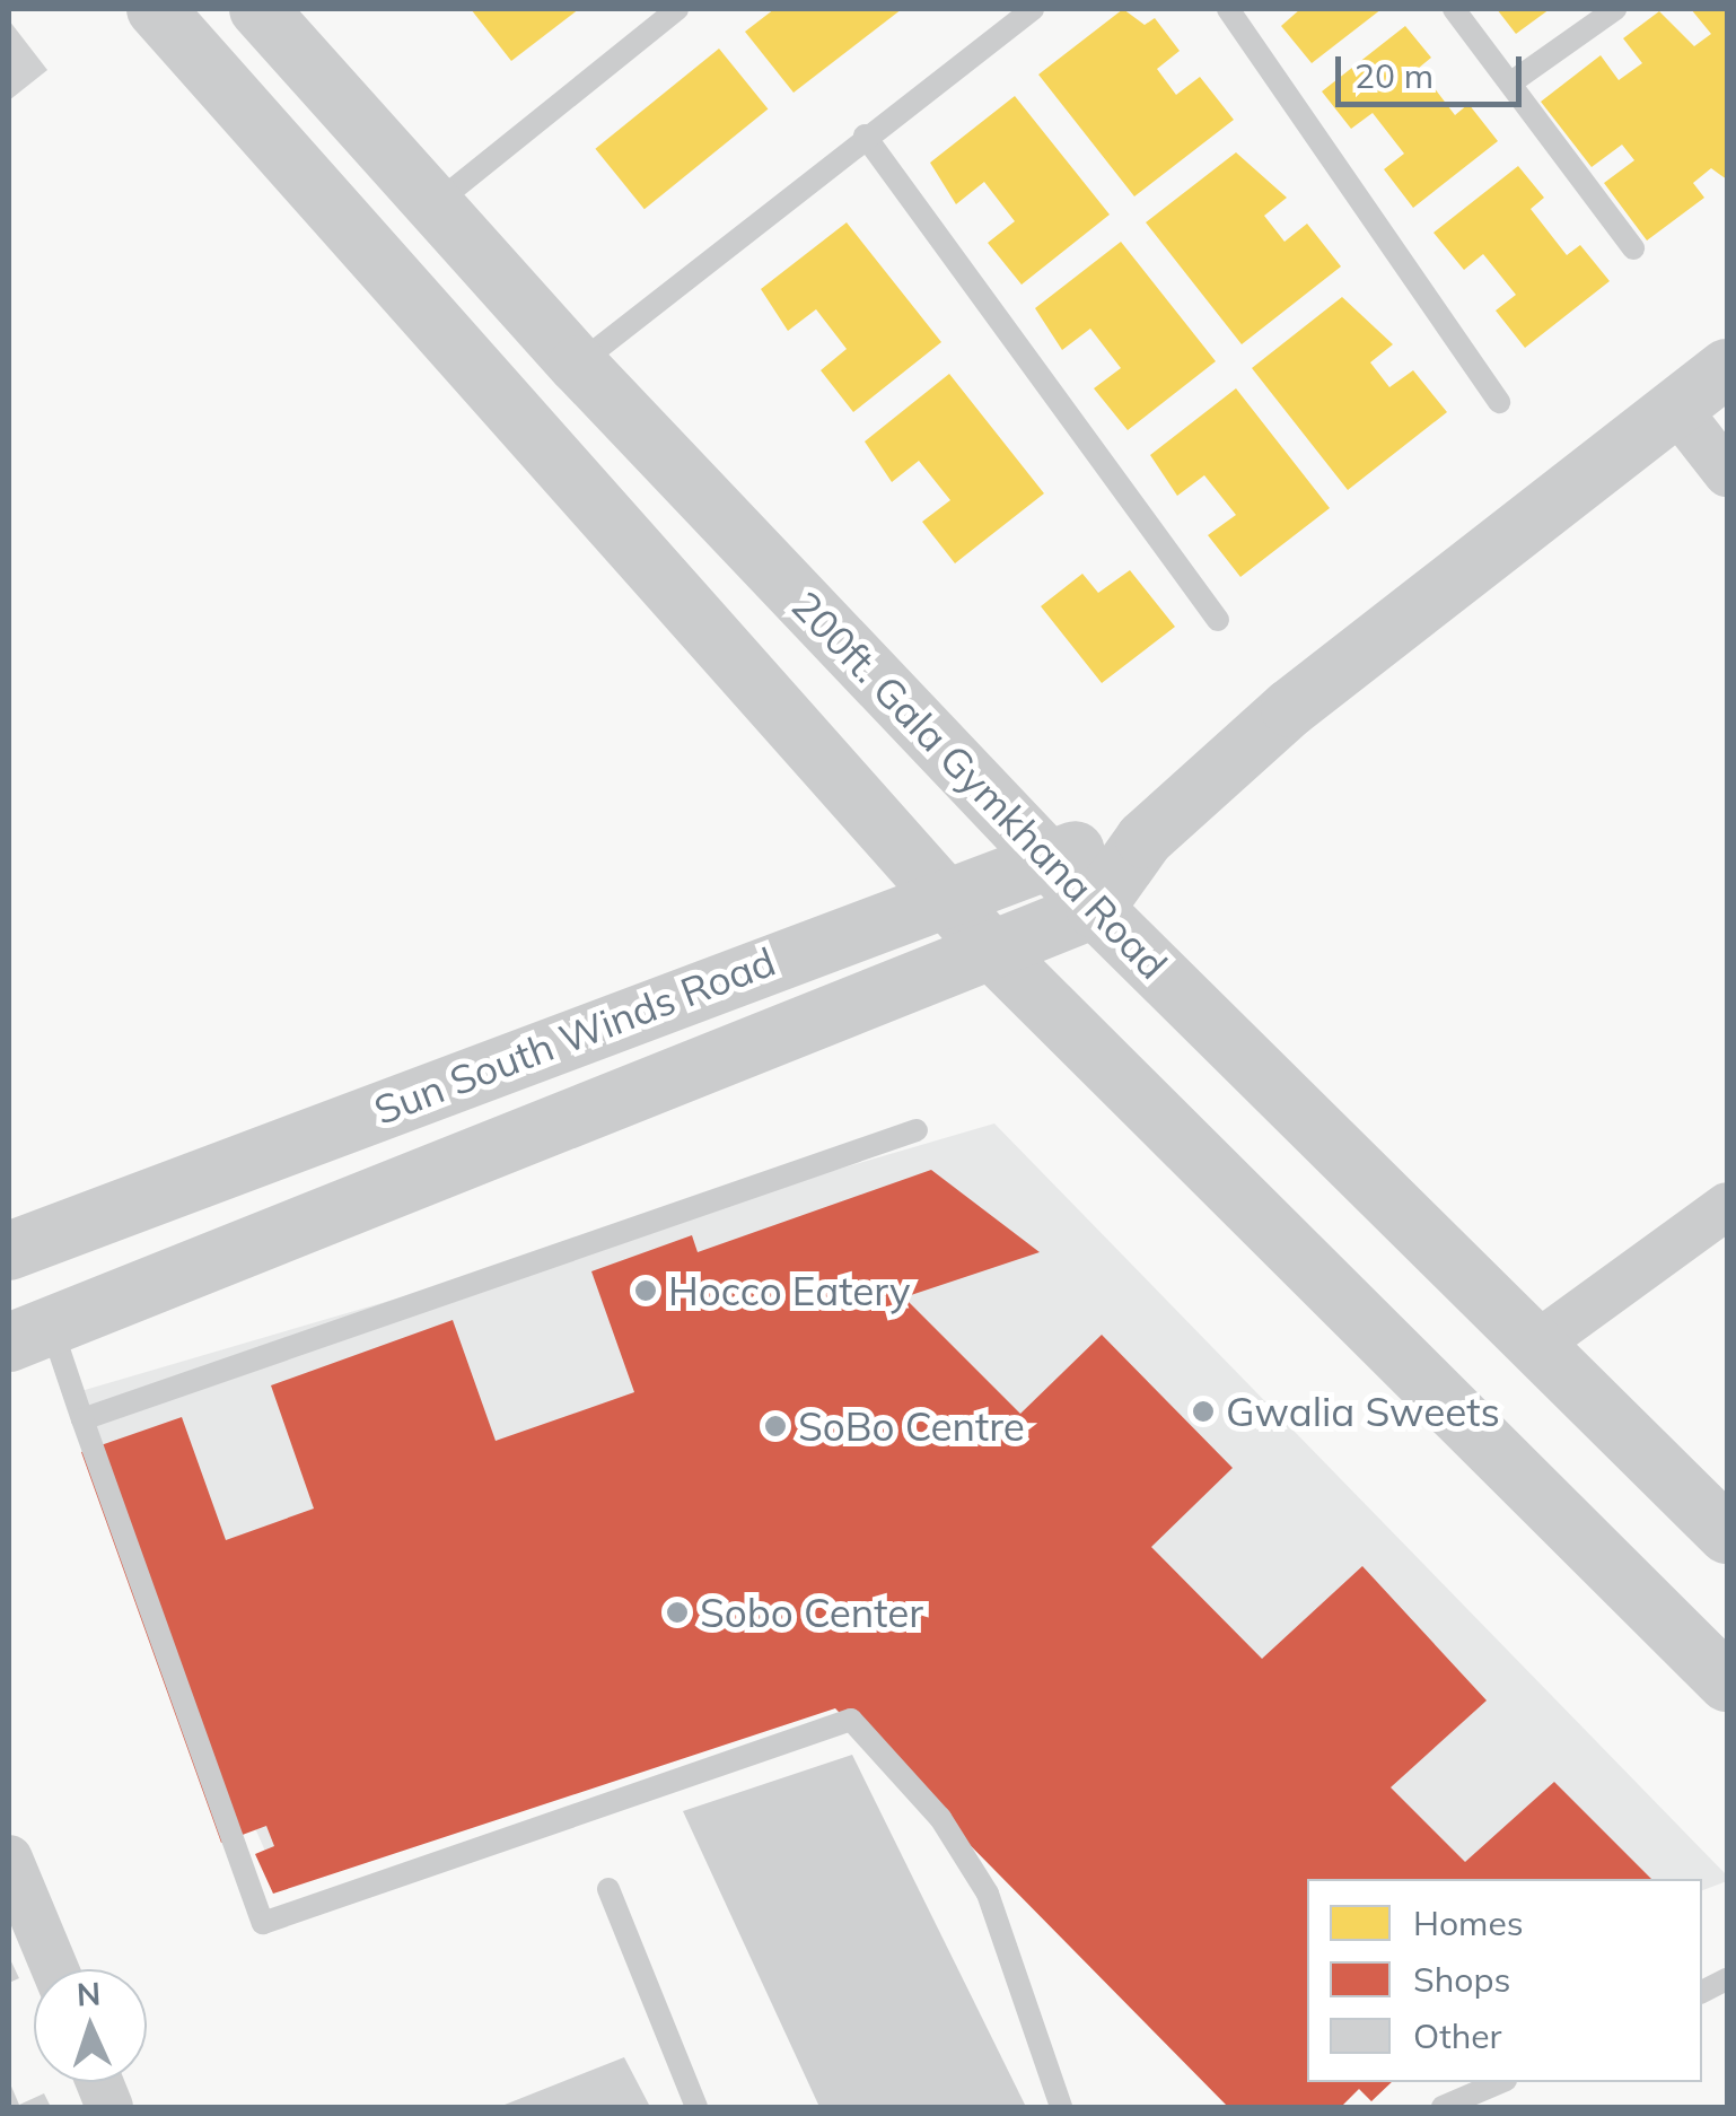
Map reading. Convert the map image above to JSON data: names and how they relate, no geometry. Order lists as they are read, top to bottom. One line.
{"streets":{"street":["200ft. Gala Gymkhana Road","Sun South Winds Road"]},"crossings":[["200ft. Gala Gymkhana Road","Sun South Winds Road"]],"places":["Hocco Eatery","Gwalia Sweets","SoBo Centre","Sobo Center"],"legend":["Homes","Shops","Other"],"scale_bar":"20 m","north":"top"}
